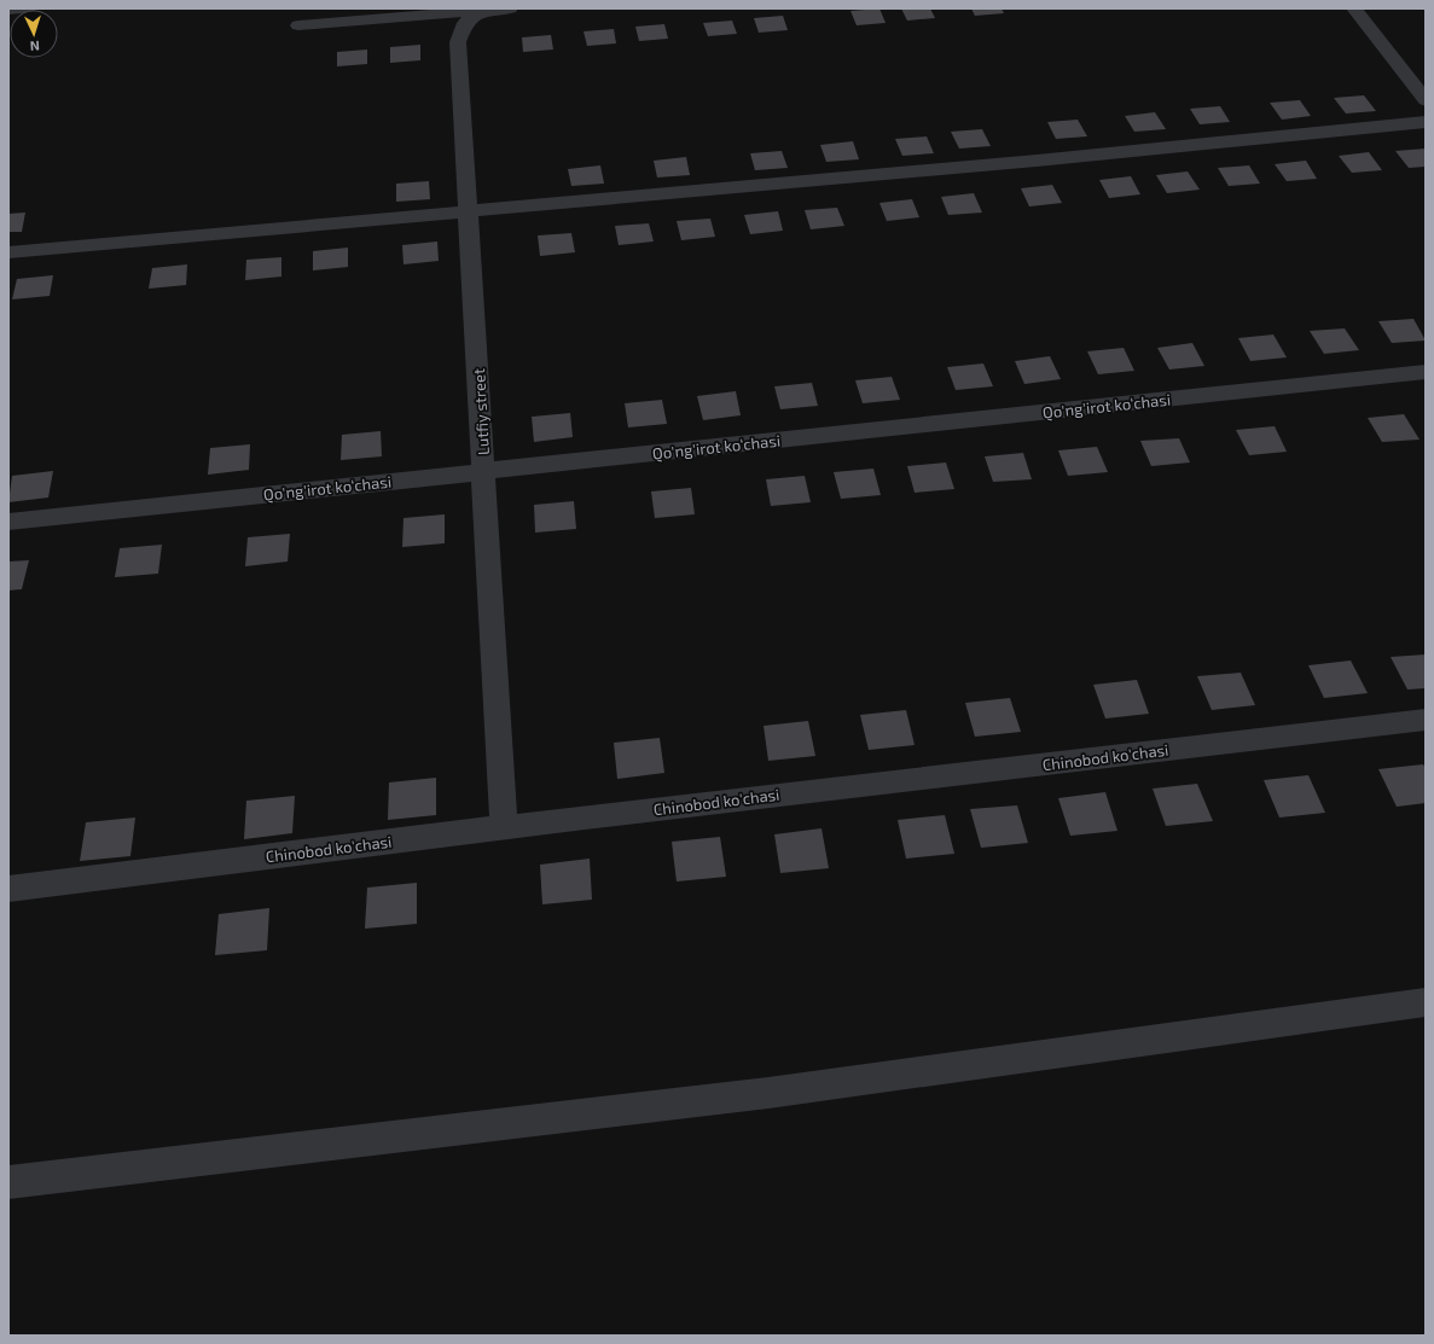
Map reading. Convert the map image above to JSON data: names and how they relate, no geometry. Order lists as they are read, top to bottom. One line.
{"streets":{"street":["Qo'ng'irot ko‘chasi","Lutfiy street","Chinobod ko'chasi"]},"crossings":[["Qo'ng'irot ko‘chasi","Lutfiy street"],["Lutfiy street","Chinobod ko'chasi"]],"north":"bottom"}
